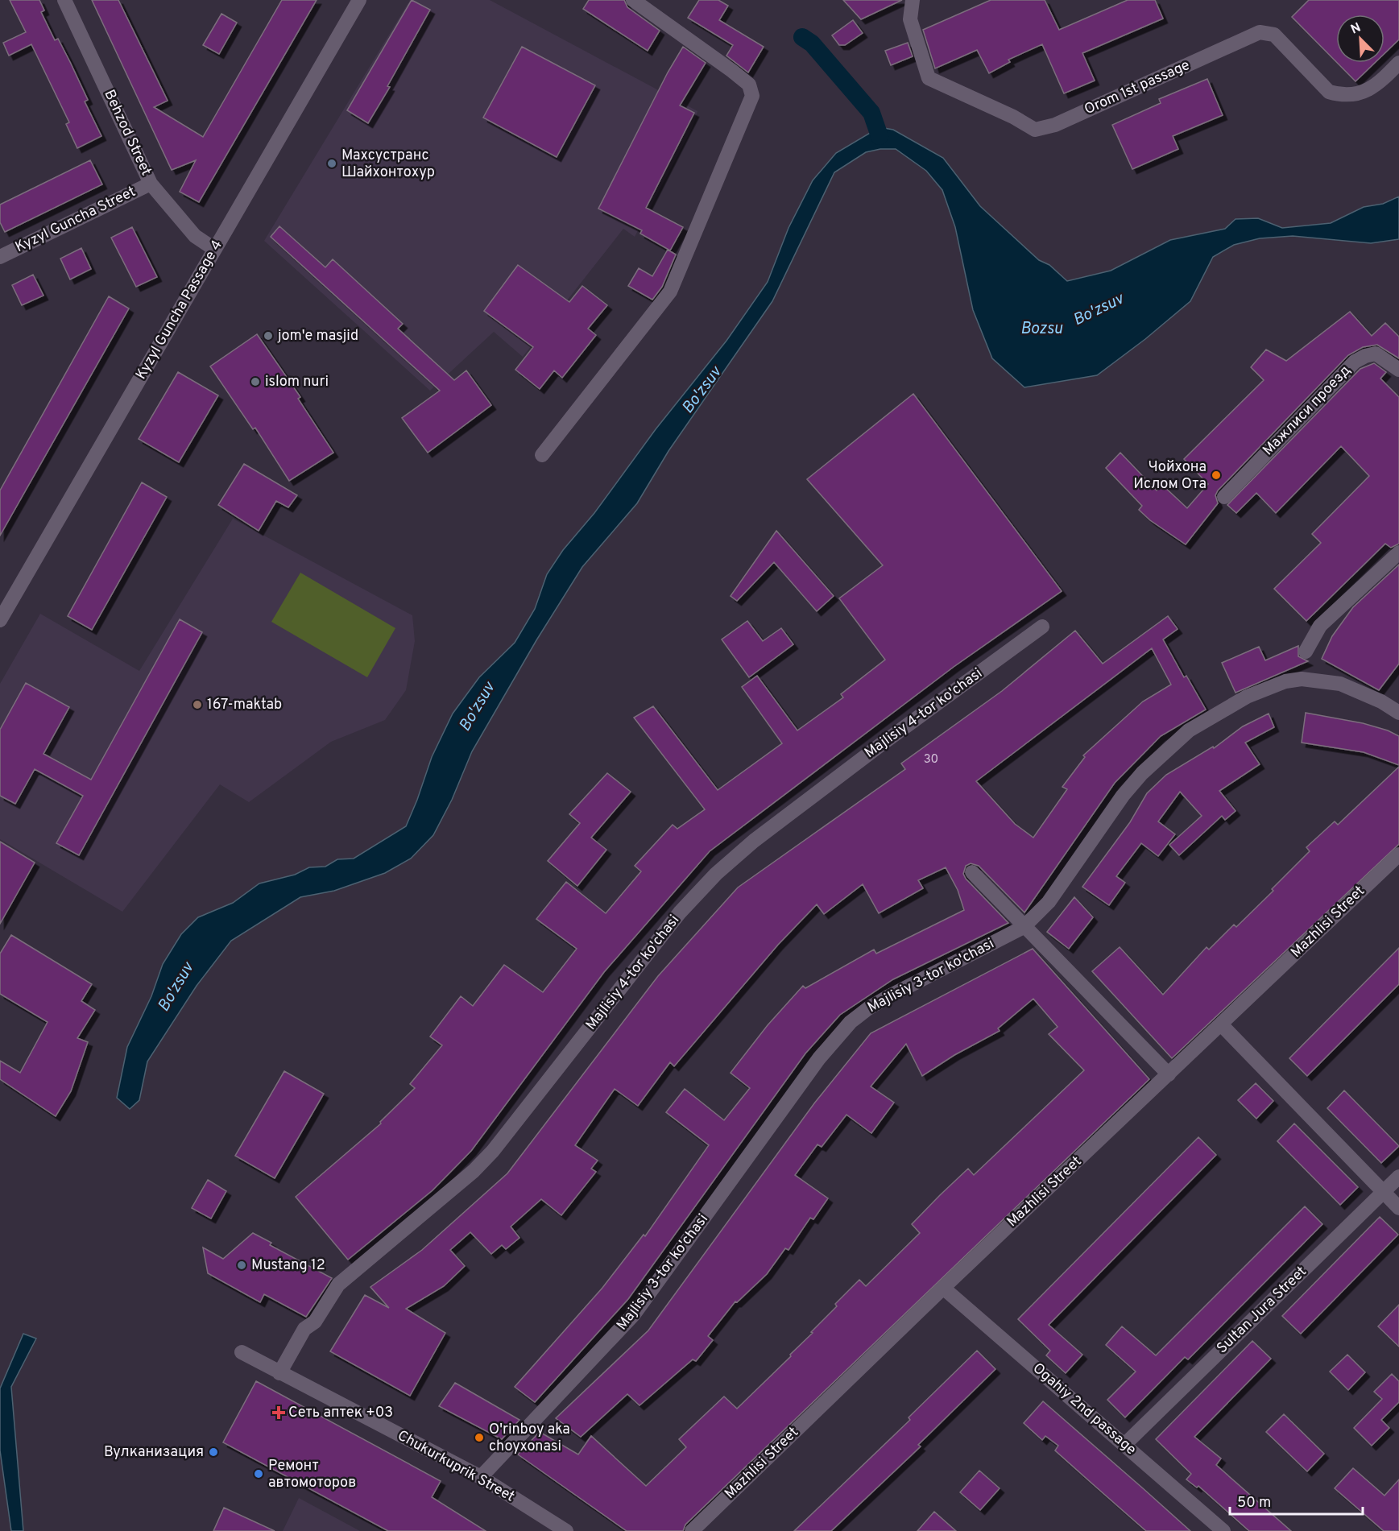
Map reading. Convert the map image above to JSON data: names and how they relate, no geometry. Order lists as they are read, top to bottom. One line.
{"streets":{"street":["Orom 1st passage","Behzod Street","Kyzyl Guncha Street","Kyzyl Guncha Passage 4","Мажлиси проезд","Majlisiy 4-tor ko'chasi","Mazhlisi Street","Majlisiy 3-tor ko'chasi","Sultan Jura Street","Ogahiy 2nd passage","Chukurkuprik Street"]},"crossings":[["Behzod Street","Kyzyl Guncha Street"],["Behzod Street","Kyzyl Guncha Passage 4"],["Majlisiy 4-tor ko'chasi","Chukurkuprik Street"],["Mazhlisi Street","Ogahiy 2nd passage"],["Majlisiy 3-tor ko'chasi","Chukurkuprik Street"],["Sultan Jura Street","Ogahiy 2nd passage"]],"water":["Bo'zsuv","Bozsu"],"places":{"other":["Махсустранс Шайхонтохур","jom'e masjid","islom nuri","Чойхона Ислом Ота","167-maktab","Mustang 12","O'rinboy aka choyxonasi","Вулканизация","Ремонт автомоторов"],"health":["Сеть аптек +03"]},"house_numbers":["30"],"scale_bar":"50 m","north":"top left"}
